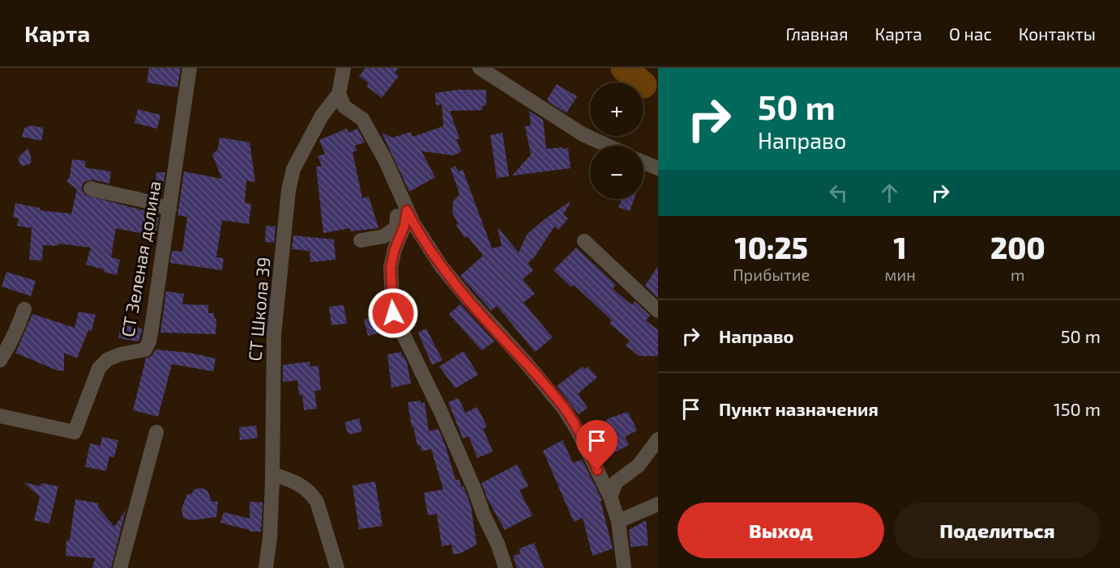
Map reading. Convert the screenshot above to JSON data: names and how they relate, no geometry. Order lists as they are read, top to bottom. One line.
{"streets":{"street":["СТ Зеленая долина","СТ Школа 39"]},"page":{"header":"Карта","nav":["Главная","Карта","О нас","Контакты"],"turn":["50 m","Направо"],"map_buttons":["+","−"],"eta":["10:25","Прибытие","1","мин","200","m"],"list":[{"name":"Направо","value":"50 m"},{"name":"Пункт назначения","value":"150 m"}],"buttons":["Выход","Поделиться"]}}
